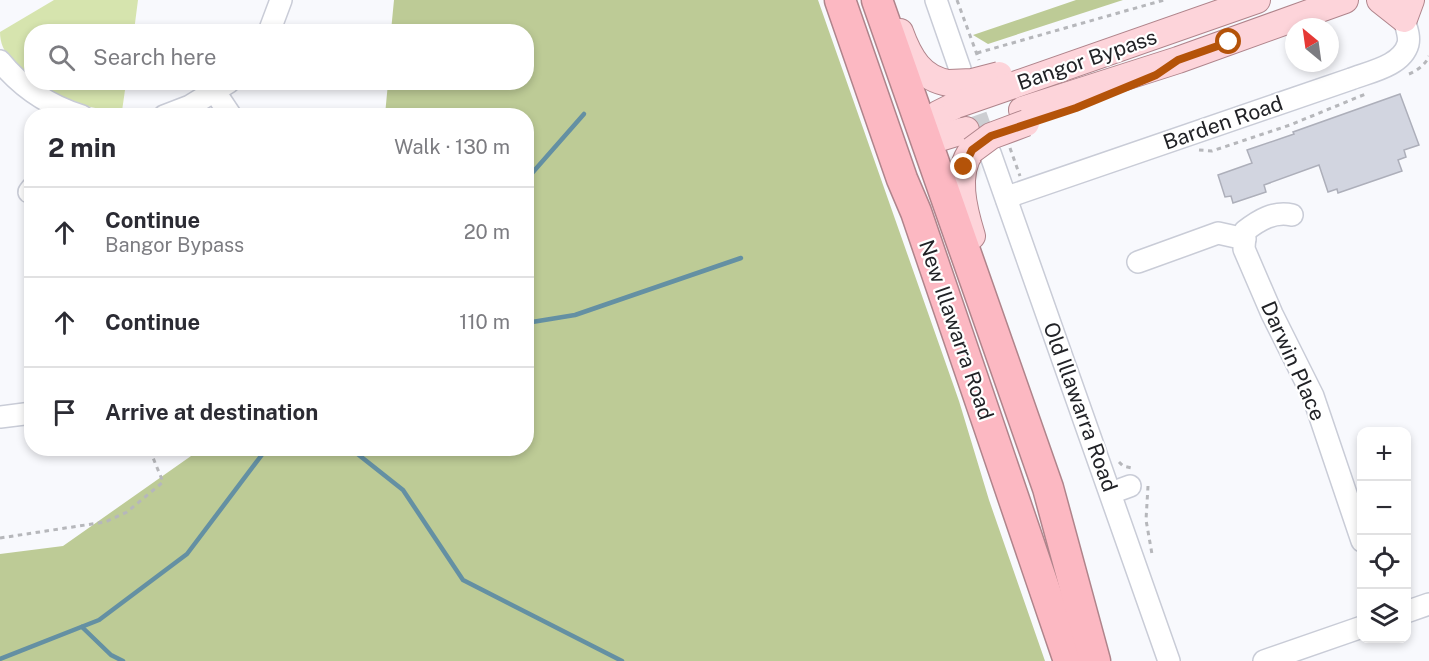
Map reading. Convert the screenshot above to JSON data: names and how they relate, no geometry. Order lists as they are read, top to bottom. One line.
{"streets":{"highway":["New Illawarra Road"],"main road":["Bangor Bypass"],"street":["Barden Road","Darwin Place","Old Illawarra Road"]},"crossings":[["Bangor Bypass","New Illawarra Road"],["Bangor Bypass","Old Illawarra Road"],["Barden Road","Old Illawarra Road"]],"north":"top left","page":{"search":"Search here","heading":["2 min","Walk · 130 m"],"list":[["Continue","Bangor Bypass","20 m"],["Continue","110 m"],"Arrive at destination"],"map_buttons":["+","−"]}}
